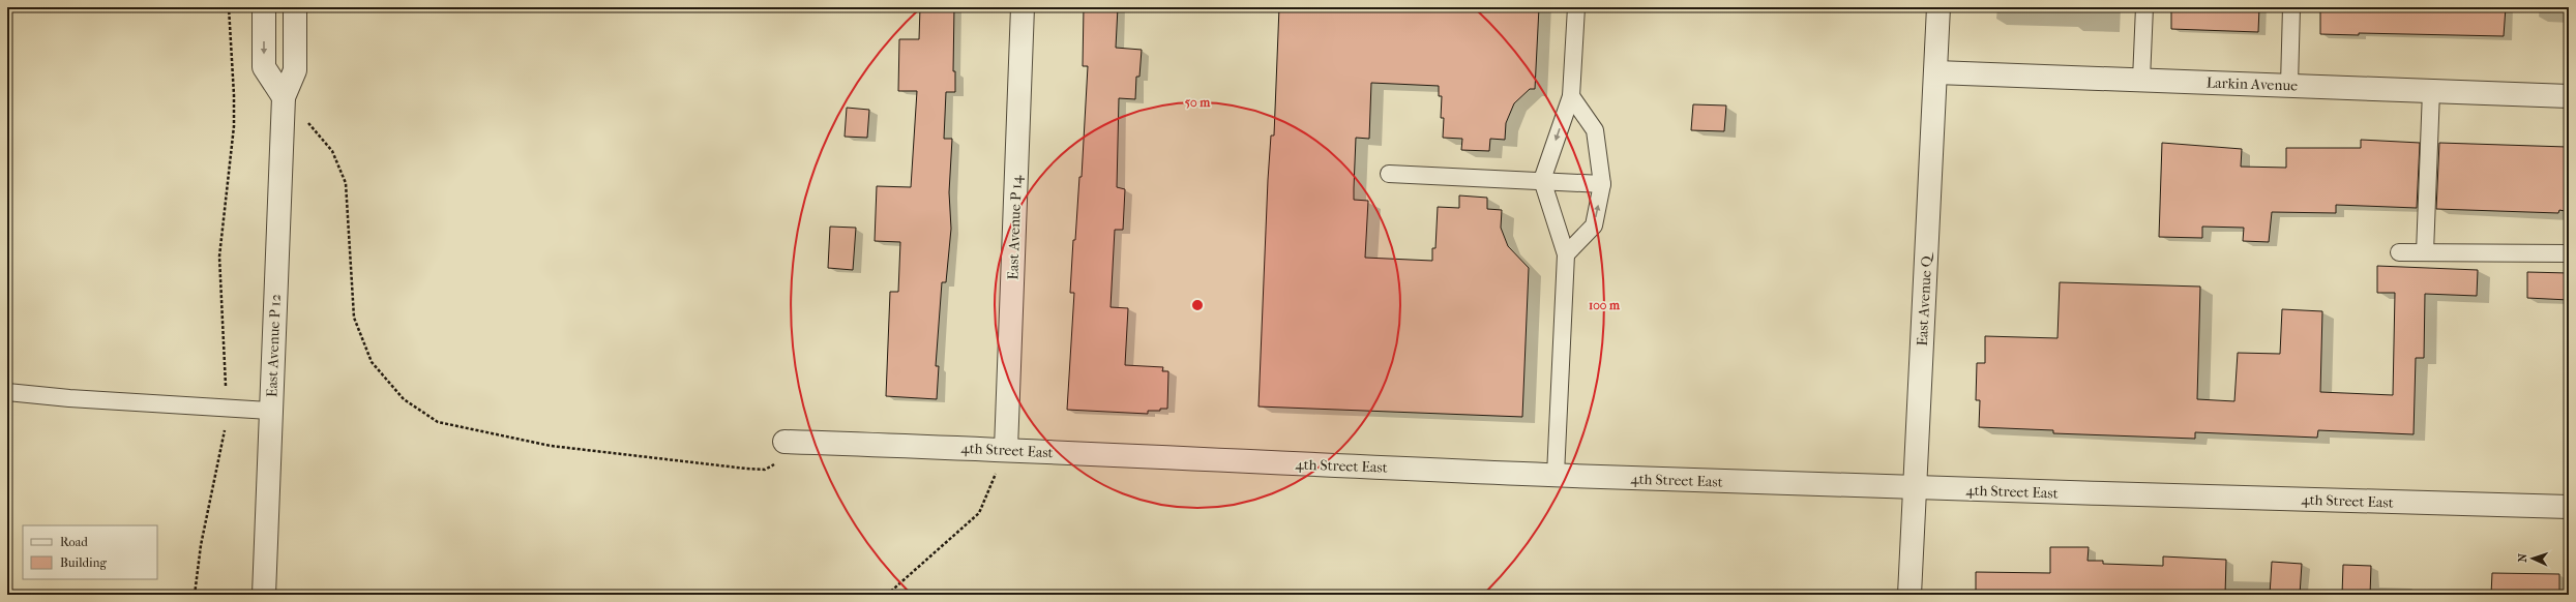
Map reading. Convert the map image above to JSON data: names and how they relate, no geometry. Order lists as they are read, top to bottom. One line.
{"streets":{"street":["Larkin Avenue","East Avenue P 14","East Avenue Q","East Avenue P 12","4th Street East"]},"crossings":[["Larkin Avenue","East Avenue Q"],["East Avenue P 14","4th Street East"],["East Avenue Q","4th Street East"]],"legend":["Road","Building"],"north":"left","rings":["50 m","100 m"]}
